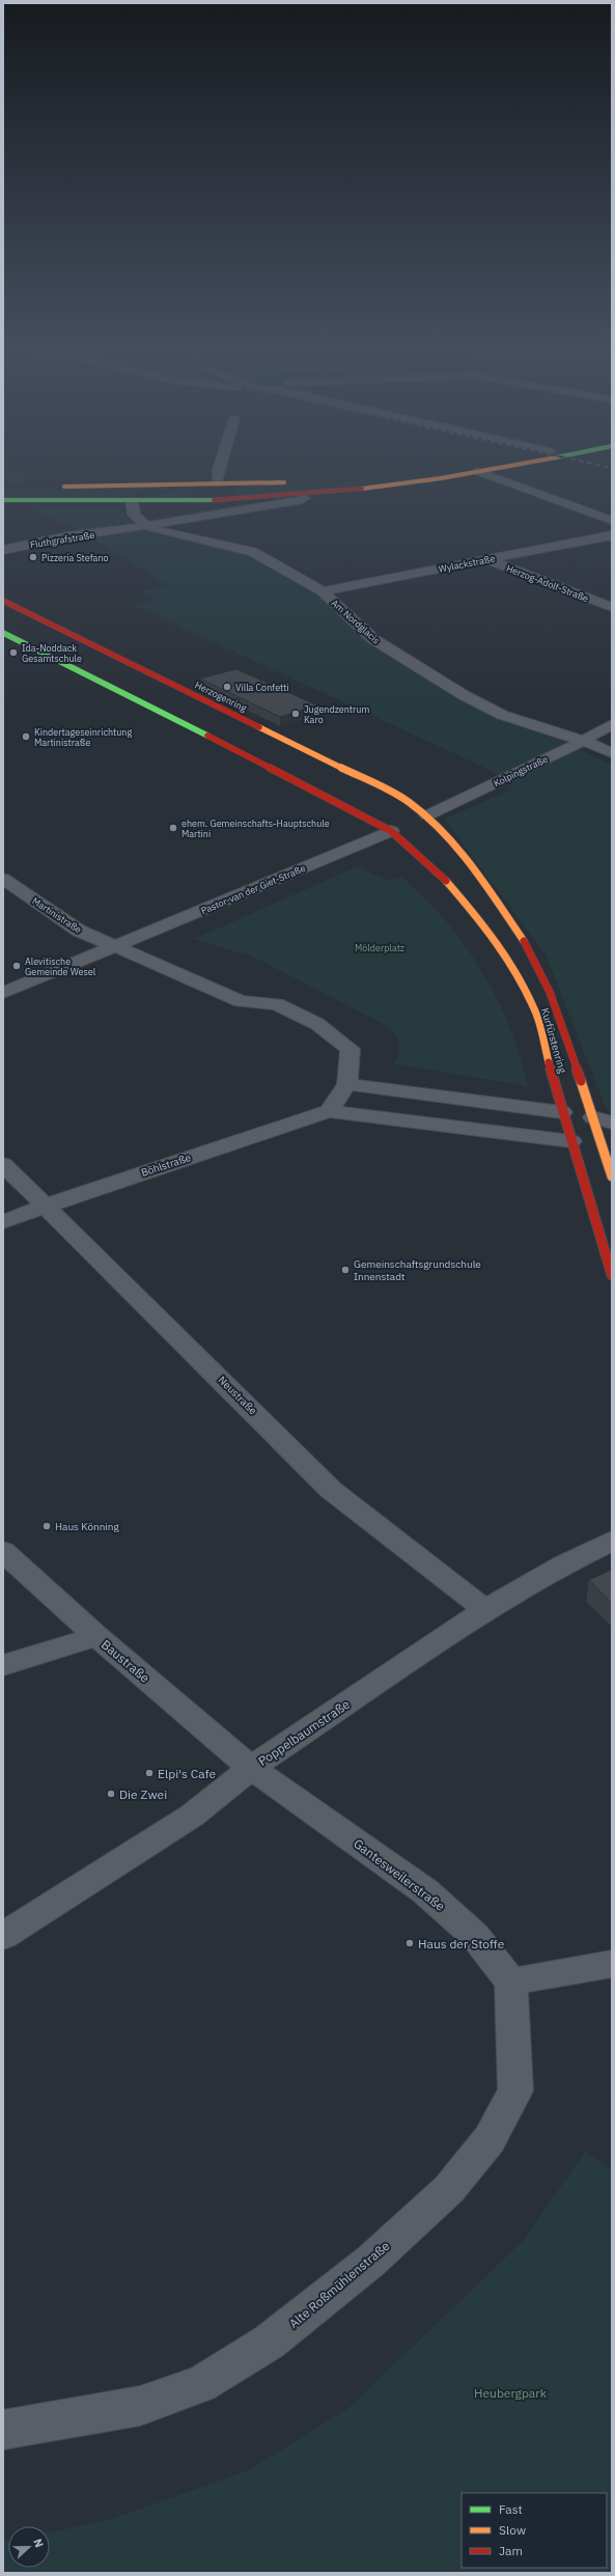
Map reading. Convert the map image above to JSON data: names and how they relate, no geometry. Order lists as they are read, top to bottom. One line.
{"streets":{"main road":["Herzogenring","Kurfürstenring"],"street":["Fluthgrafstraße","Wylackstraße","Herzog-Adolf-Straße","Am Nordglacis","Kolpingstraße","Pastor-van der Giet-Straße","Martinistraße","Böhlstraße","Neustraße","Baustraße","Poppelbaumstraße","Gantesweilerstraße","Alte Roßmühlenstraße"]},"crossings":[["Fluthgrafstraße","Am Nordglacis"],["Wylackstraße","Herzog-Adolf-Straße"],["Wylackstraße","Am Nordglacis"],["Am Nordglacis","Kolpingstraße"],["Herzogenring","Kolpingstraße"],["Herzogenring","Kurfürstenring"],["Kolpingstraße","Kurfürstenring"],["Pastor-van der Giet-Straße","Martinistraße"],["Pastor-van der Giet-Straße","Kurfürstenring"],["Böhlstraße","Neustraße"],["Neustraße","Poppelbaumstraße"],["Baustraße","Poppelbaumstraße"],["Baustraße","Gantesweilerstraße"],["Poppelbaumstraße","Gantesweilerstraße"],["Gantesweilerstraße","Alte Roßmühlenstraße"]],"parks":["Mölderplatz","Heubergpark"],"places":["Pizzeria Stefano","Ida-Noddack Gesamtschule","Villa Confetti","Jugendzentrum Karo","Kindertageseinrichtung Martinistraße","ehem. Gemeinschafts-Hauptschule Martini","Alevitische Gemeinde Wesel","Gemeinschaftsgrundschule Innenstadt","Haus Könning","Elpi's Cafe","Die Zwei","Haus der Stoffe"],"legend":["Fast","Slow","Jam"],"north":"right"}
